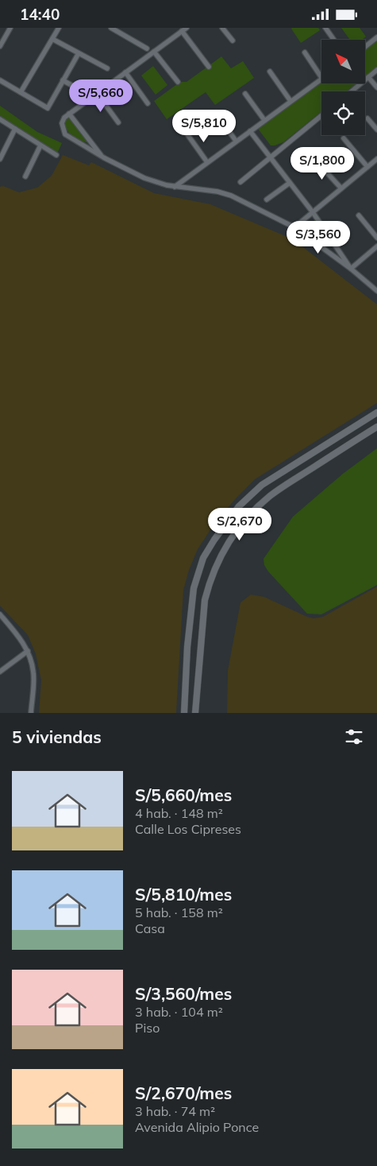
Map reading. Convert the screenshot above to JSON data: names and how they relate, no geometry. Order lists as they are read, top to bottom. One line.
{"north":"top left","page":{"status":"14:40","price":["S/5,660","S/5,810","S/1,800","S/3,560","S/2,670"],"heading":"5 viviendas","list":[{"name":"S/5,660/mes","note":"4 hab. · 148 m² · Calle Los Cipreses"},{"name":"S/5,810/mes","note":"5 hab. · 158 m² · Casa"},{"name":"S/3,560/mes","note":"3 hab. · 104 m² · Piso"},{"name":"S/2,670/mes","note":"3 hab. · 74 m² · Avenida Alipio Ponce"}]}}
